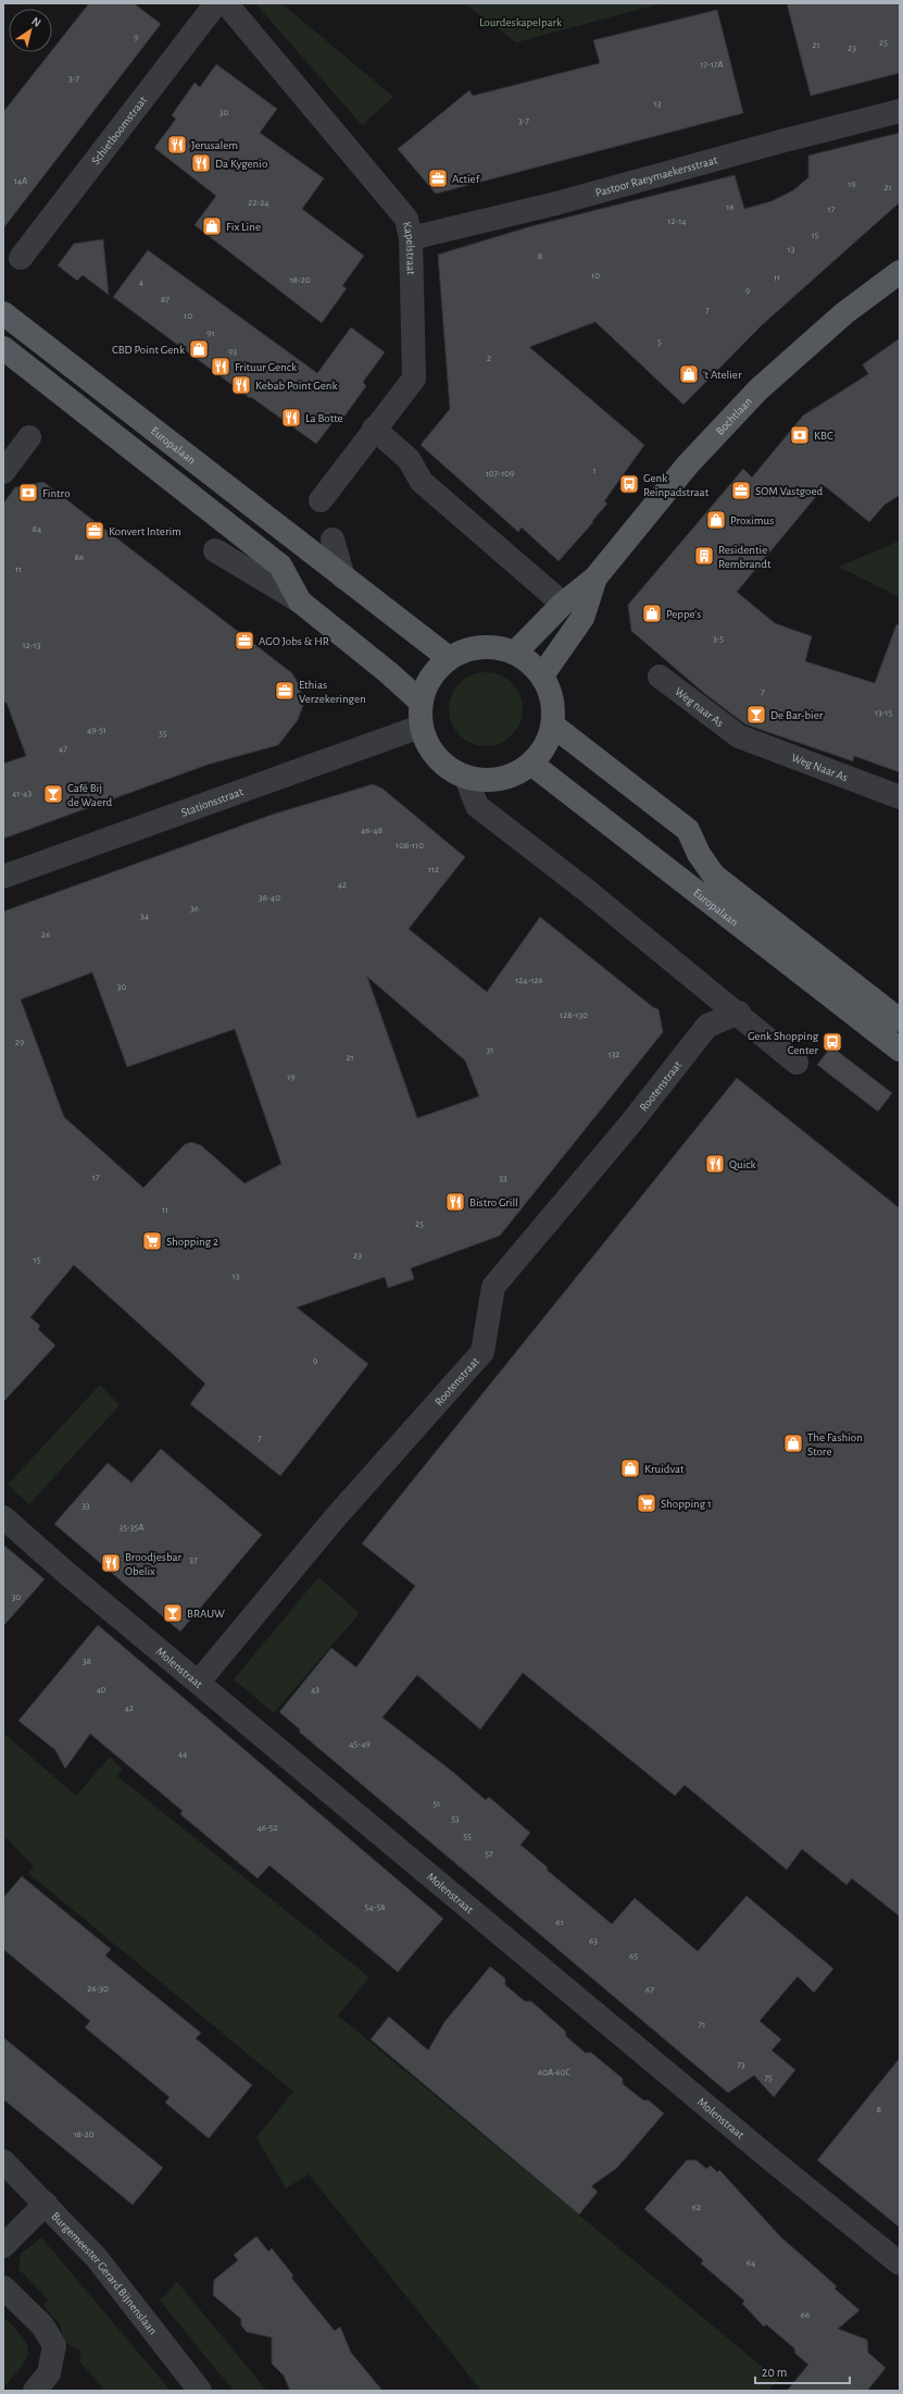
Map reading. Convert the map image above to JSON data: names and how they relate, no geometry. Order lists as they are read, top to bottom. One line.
{"streets":{"main road":["Bochtlaan","Europalaan"],"street":["Schietboomstraat","Pastoor Raeymaekersstraat","Kapelstraat","Weg naar As","Weg Naar As","Stationsstraat","Rootenstraat","Molenstraat","Burgemeester Gerard Bijnenslaan"]},"crossings":[["Pastoor Raeymaekersstraat","Kapelstraat"],["Bochtlaan","Europalaan"],["Bochtlaan","Stationsstraat"],["Europalaan","Stationsstraat"],["Weg naar As","Weg Naar As"],["Rootenstraat","Molenstraat"]],"parks":["Lourdeskapelpark"],"places":{"restaurant":["Jerusalem","Da Kygenio","Frituur Genck","Kebab Point Genk","La Botte","Quick","Bistro Grill","Broodjesbar Obelix"],"office":["Actief","SOM Vastgoed","Konvert Interim","AGO Jobs & HR","Ethias Verzekeringen"],"shop":["Fix Line","CBD Point Genk","'t Atelier","Proximus","Peppe's","The Fashion Store","Kruidvat"],"bank":["KBC","Fintro"],"bus stop":["Genk Reinpadstraat","Genk Shopping Center"],"building":["Residentie Rembrandt"],"bar":["De Bar-bier","Café Bij de Waerd","BRAUW"],"supermarket":["Shopping 2","Shopping 1"]},"house_numbers":["9","25","21","23","17-17A","3-7","13","30","3-7","14A","19","21","22-24","16","17","12-14","15","13","8","10","11","18-20","4","9","87","7","10","91","5","93","2","1","107-109","84","86","11","3-5","12-13","7","13-15","49-51","55","47","41-43","46-48","108-110","112","42","38-40","36","34","26","124-126","30","128-130","29","31","132","21","19","17","33","11","25","23","15","13","9","7","33","35-35A","37","30","38","40","43","42","45-49","44","51","53","46-52","55","57","54-58","61","63","65","26-30","67","71","73","60A-60C","75","8","18-20","62","64","66"],"scale_bar":"20 m","north":"top right"}
